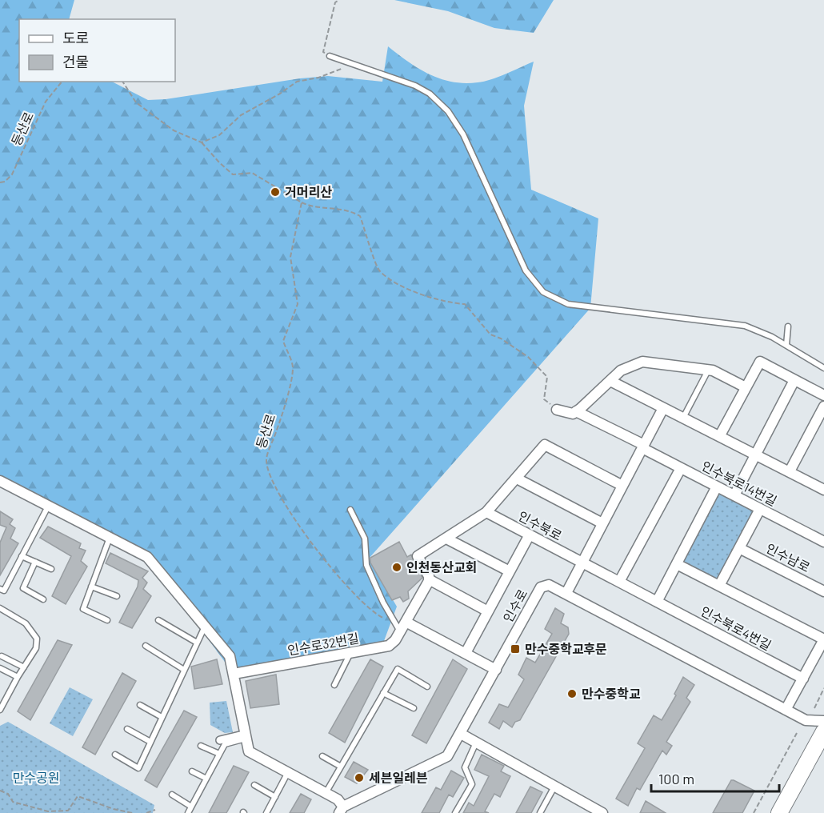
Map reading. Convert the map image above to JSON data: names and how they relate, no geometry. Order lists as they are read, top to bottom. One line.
{"streets":{"street":["인수북로14번길","인수북로","인수남로","인수로","인수북로4번길","인수로32번길"],"path":["등산로"]},"crossings":[["등산로","인수로32번길"],["인수북로","인수북로4번길"]],"parks":["만수공원"],"places":{"other":["거머리산","인천동산교회","만수중학교","세븐일레븐"],"transit":["만수중학교후문"]},"legend":["도로","건물"],"scale_bar":"100 m"}
